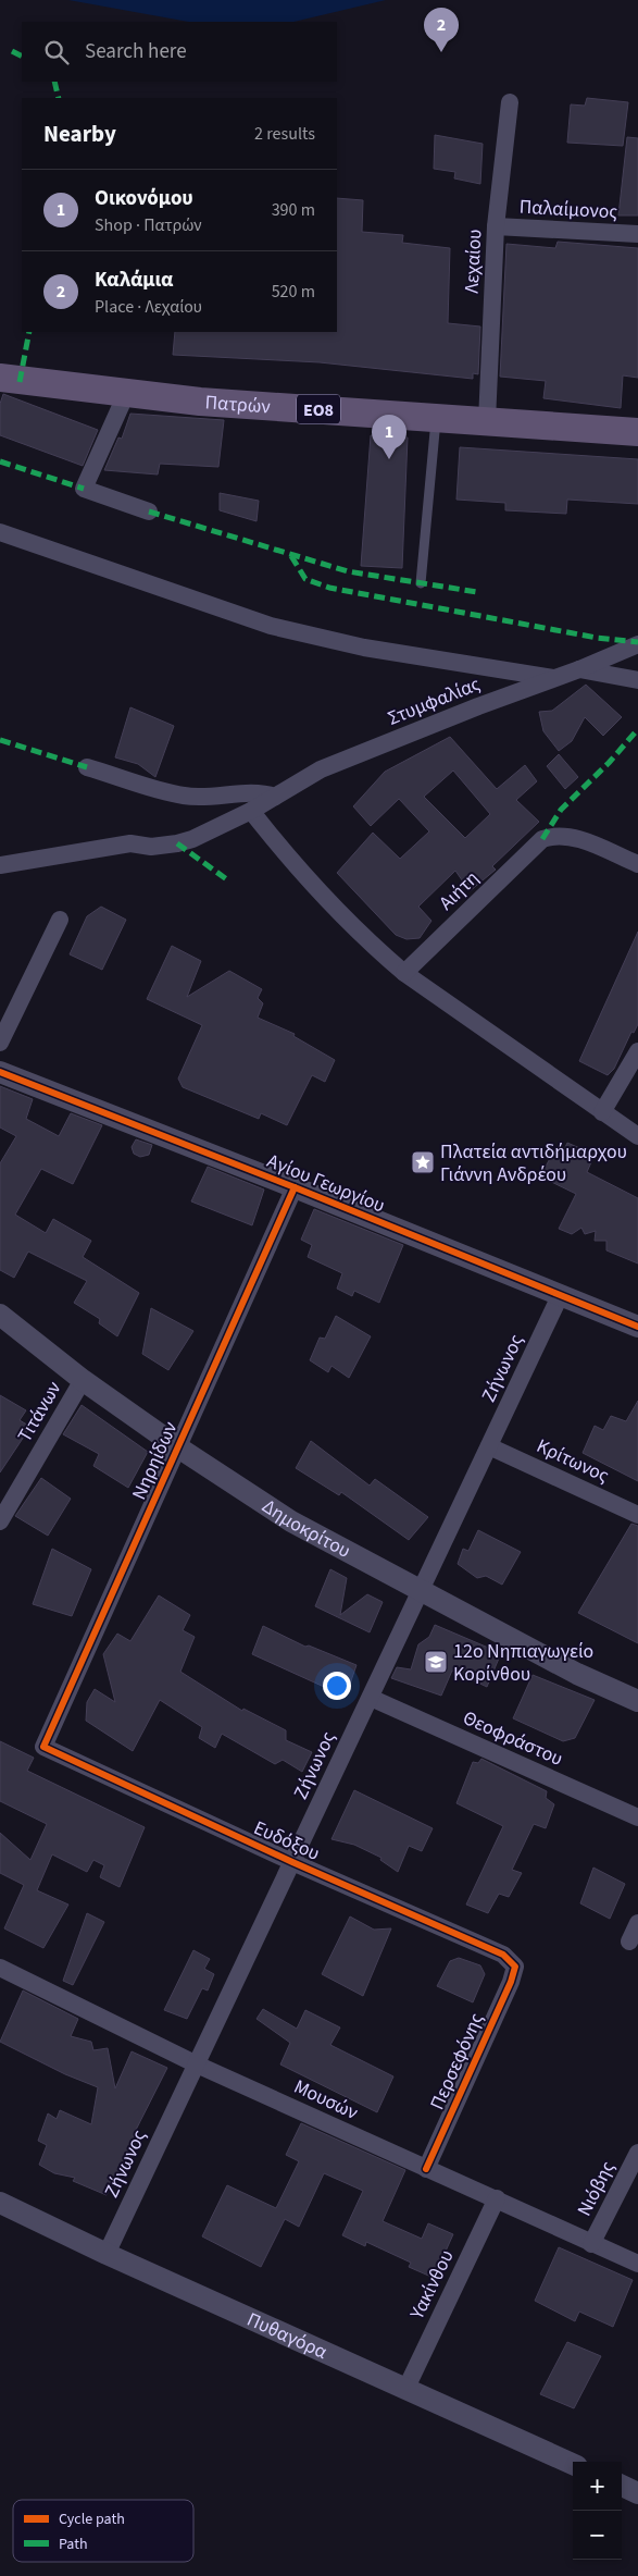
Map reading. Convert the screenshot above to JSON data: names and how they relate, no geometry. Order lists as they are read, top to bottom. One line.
{"streets":{"main road":["Πατρών","ΕΟ8"],"street":["Παλαίμονος","Λεχαίου","Στυμφαλίας","Αιήτη","Αγίου Γεωργίου","Ζήνωνος","Τιτάνων","Νηρηίδων","Κρίτωνος","Δημοκρίτου","Θεοφράστου","Ευδόξου","Περσεφόνης","Μουσών","Νιόβης","Υακίνθου","Πυθαγόρα"]},"crossings":[["Παλαίμονος","Λεχαίου"],["Λεχαίου","Πατρών"],["Αγίου Γεωργίου","Ζήνωνος"],["Αγίου Γεωργίου","Νηρηίδων"],["Ζήνωνος","Κρίτωνος"],["Ζήνωνος","Δημοκρίτου"],["Ζήνωνος","Θεοφράστου"],["Ζήνωνος","Ευδόξου"],["Ζήνωνος","Μουσών"],["Ζήνωνος","Πυθαγόρα"],["Τιτάνων","Δημοκρίτου"],["Νηρηίδων","Δημοκρίτου"],["Νηρηίδων","Ευδόξου"],["Ευδόξου","Περσεφόνης"],["Περσεφόνης","Μουσών"],["Μουσών","Νιόβης"],["Μουσών","Υακίνθου"],["Υακίνθου","Πυθαγόρα"]],"places":{"place":["Πλατεία αντιδήμαρχου Γιάννη Ανδρέου"],"school or university":["12ο Νηπιαγωγείο Κορίνθου"]},"legend":["Cycle path","Path"],"page":{"pins":["2","1"],"search":"Search here","heading":["Nearby","2 results"],"list":[{"mark":"1","name":"Οικονόμου","note":"Shop · Πατρών","value":"390 m"},{"mark":"2","name":"Καλάμια","note":"Place · Λεχαίου","value":"520 m"}],"map_buttons":["+","−"]}}
